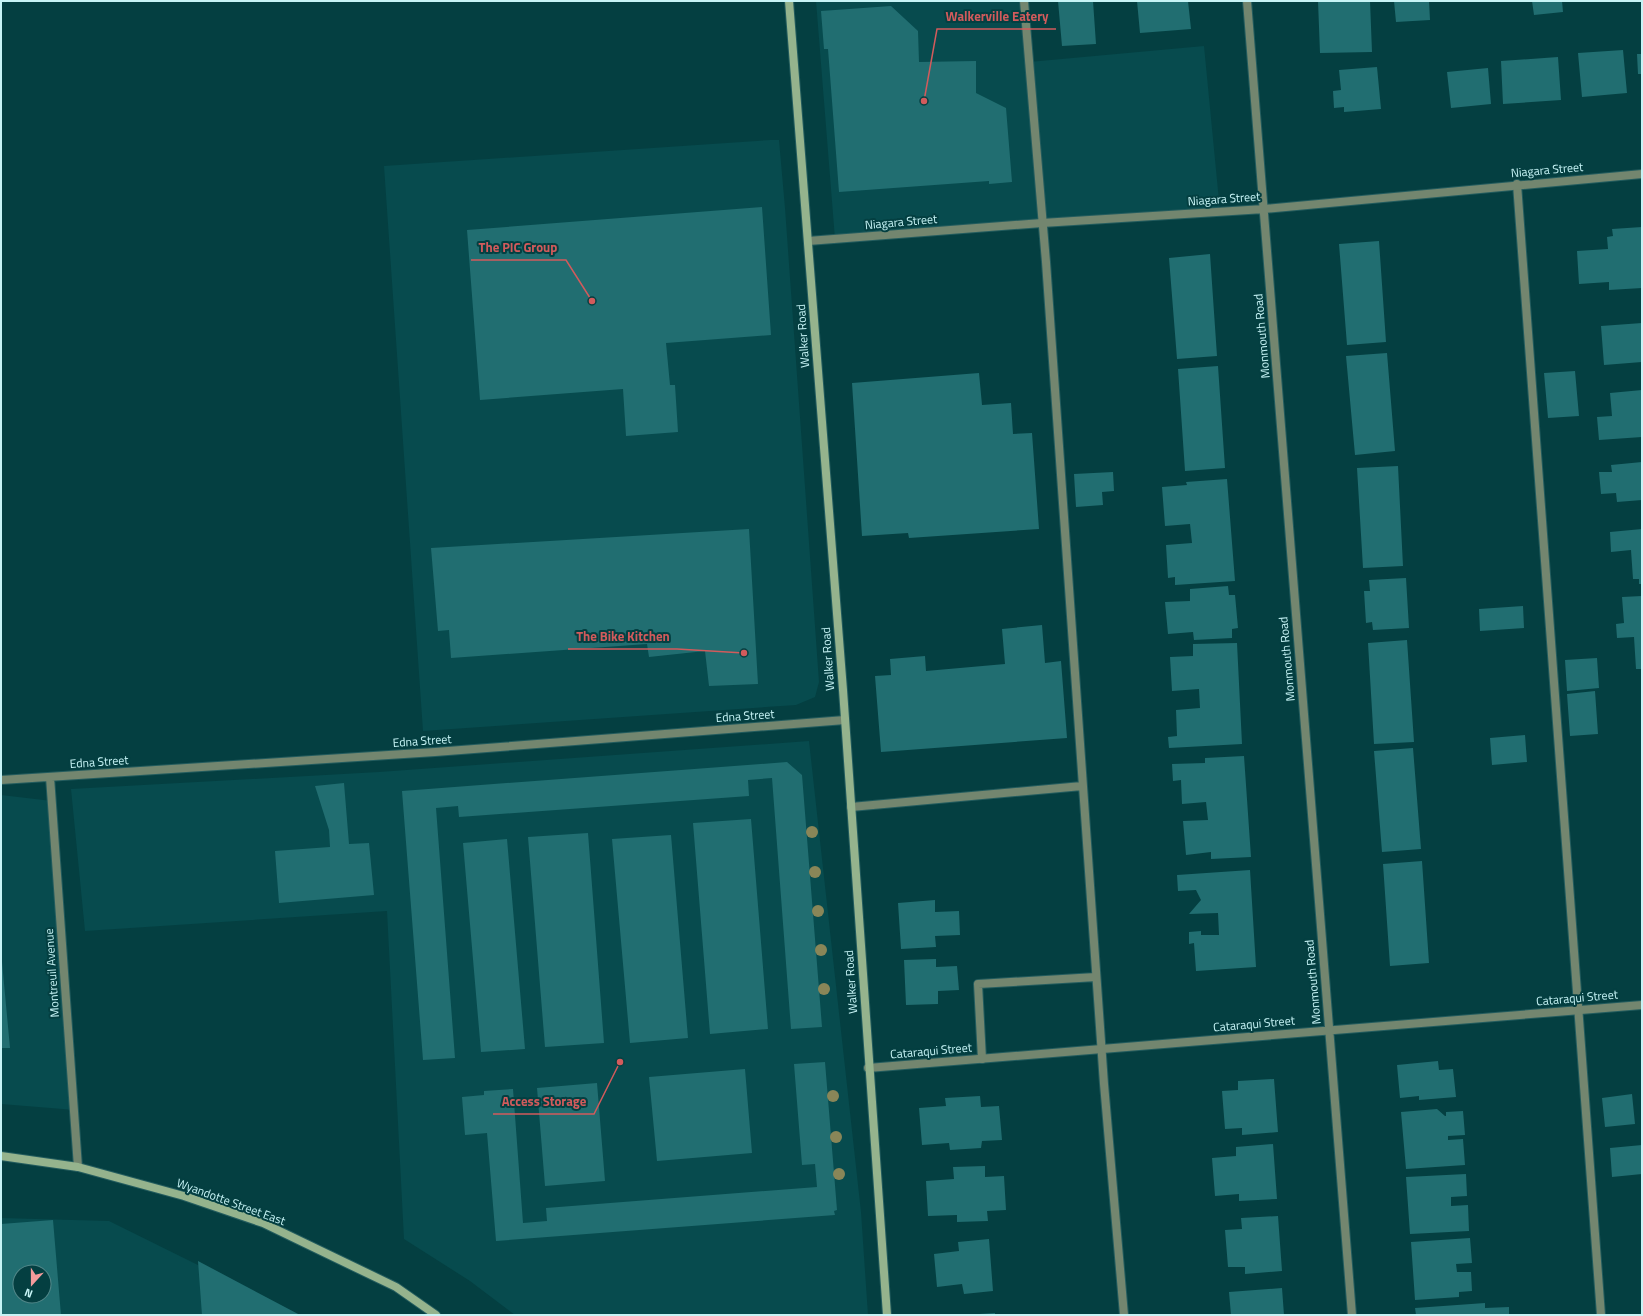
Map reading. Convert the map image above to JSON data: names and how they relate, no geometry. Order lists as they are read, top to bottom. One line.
{"streets":{"main road":["Walker Road","Wyandotte Street East"],"street":["Niagara Street","Monmouth Road","Edna Street","Montreuil Avenue","Cataraqui Street"]},"crossings":[["Niagara Street","Walker Road"],["Niagara Street","Monmouth Road"],["Walker Road","Edna Street"],["Walker Road","Cataraqui Street"],["Monmouth Road","Cataraqui Street"],["Edna Street","Montreuil Avenue"],["Montreuil Avenue","Wyandotte Street East"]],"places":["Walkerville Eatery","The PIC Group","The Bike Kitchen","Access Storage"],"north":"bottom"}
